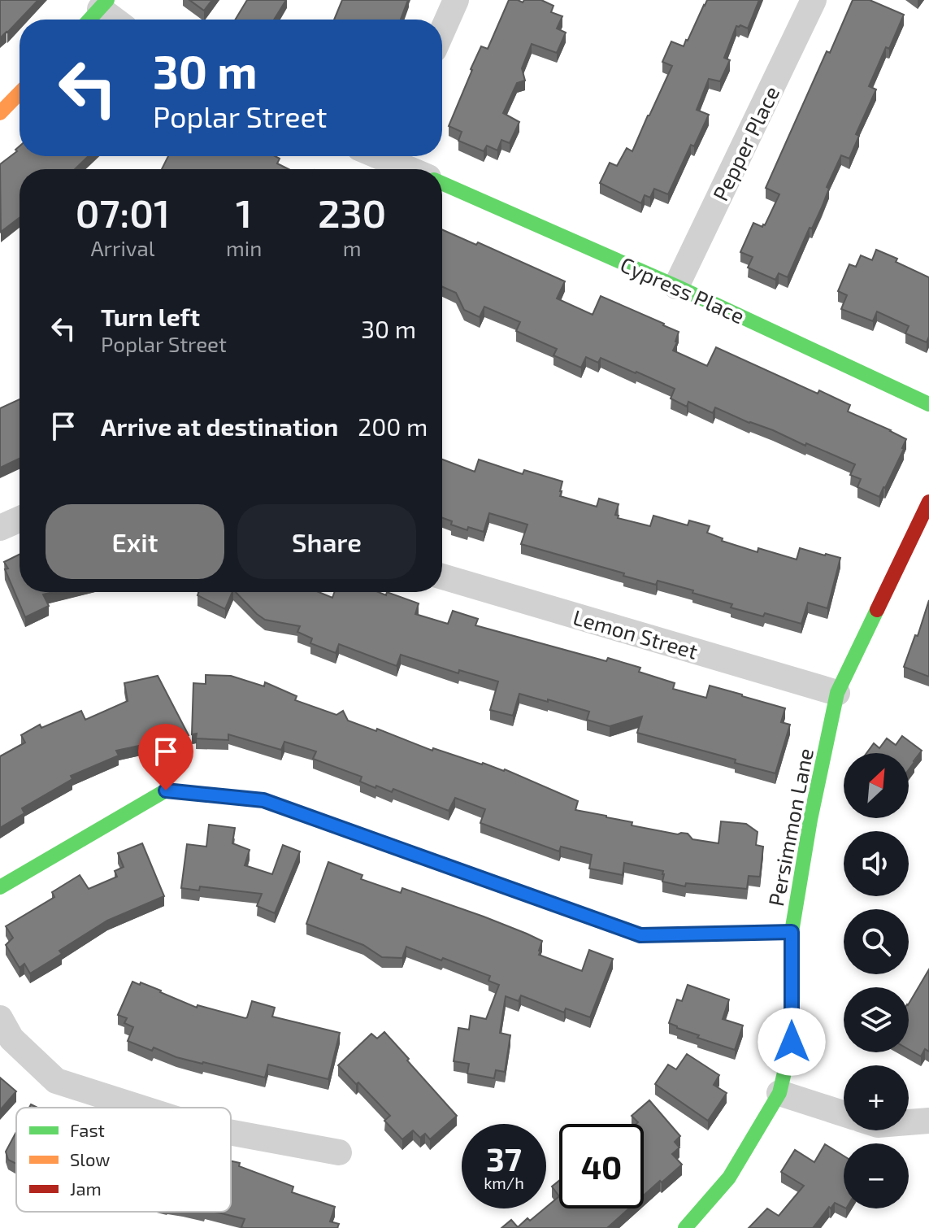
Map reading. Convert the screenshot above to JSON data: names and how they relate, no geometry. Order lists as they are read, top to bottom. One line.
{"streets":{"street":["Pepper Place","Cypress Place","Lemon Street","Persimmon Lane"]},"crossings":[["Pepper Place","Cypress Place"],["Lemon Street","Persimmon Lane"]],"legend":["Fast","Slow","Jam"],"north":"top right","page":{"turn":["30 m","Poplar Street"],"eta":["07:01","Arrival","1","min","230","m"],"list":[{"name":"Turn left","note":"Poplar Street","value":"30 m"},{"name":"Arrive at destination","value":"200 m"}],"buttons":["Exit","Share"],"map_buttons":["+","−"],"speed":"37 km/h","limit":"40"}}
